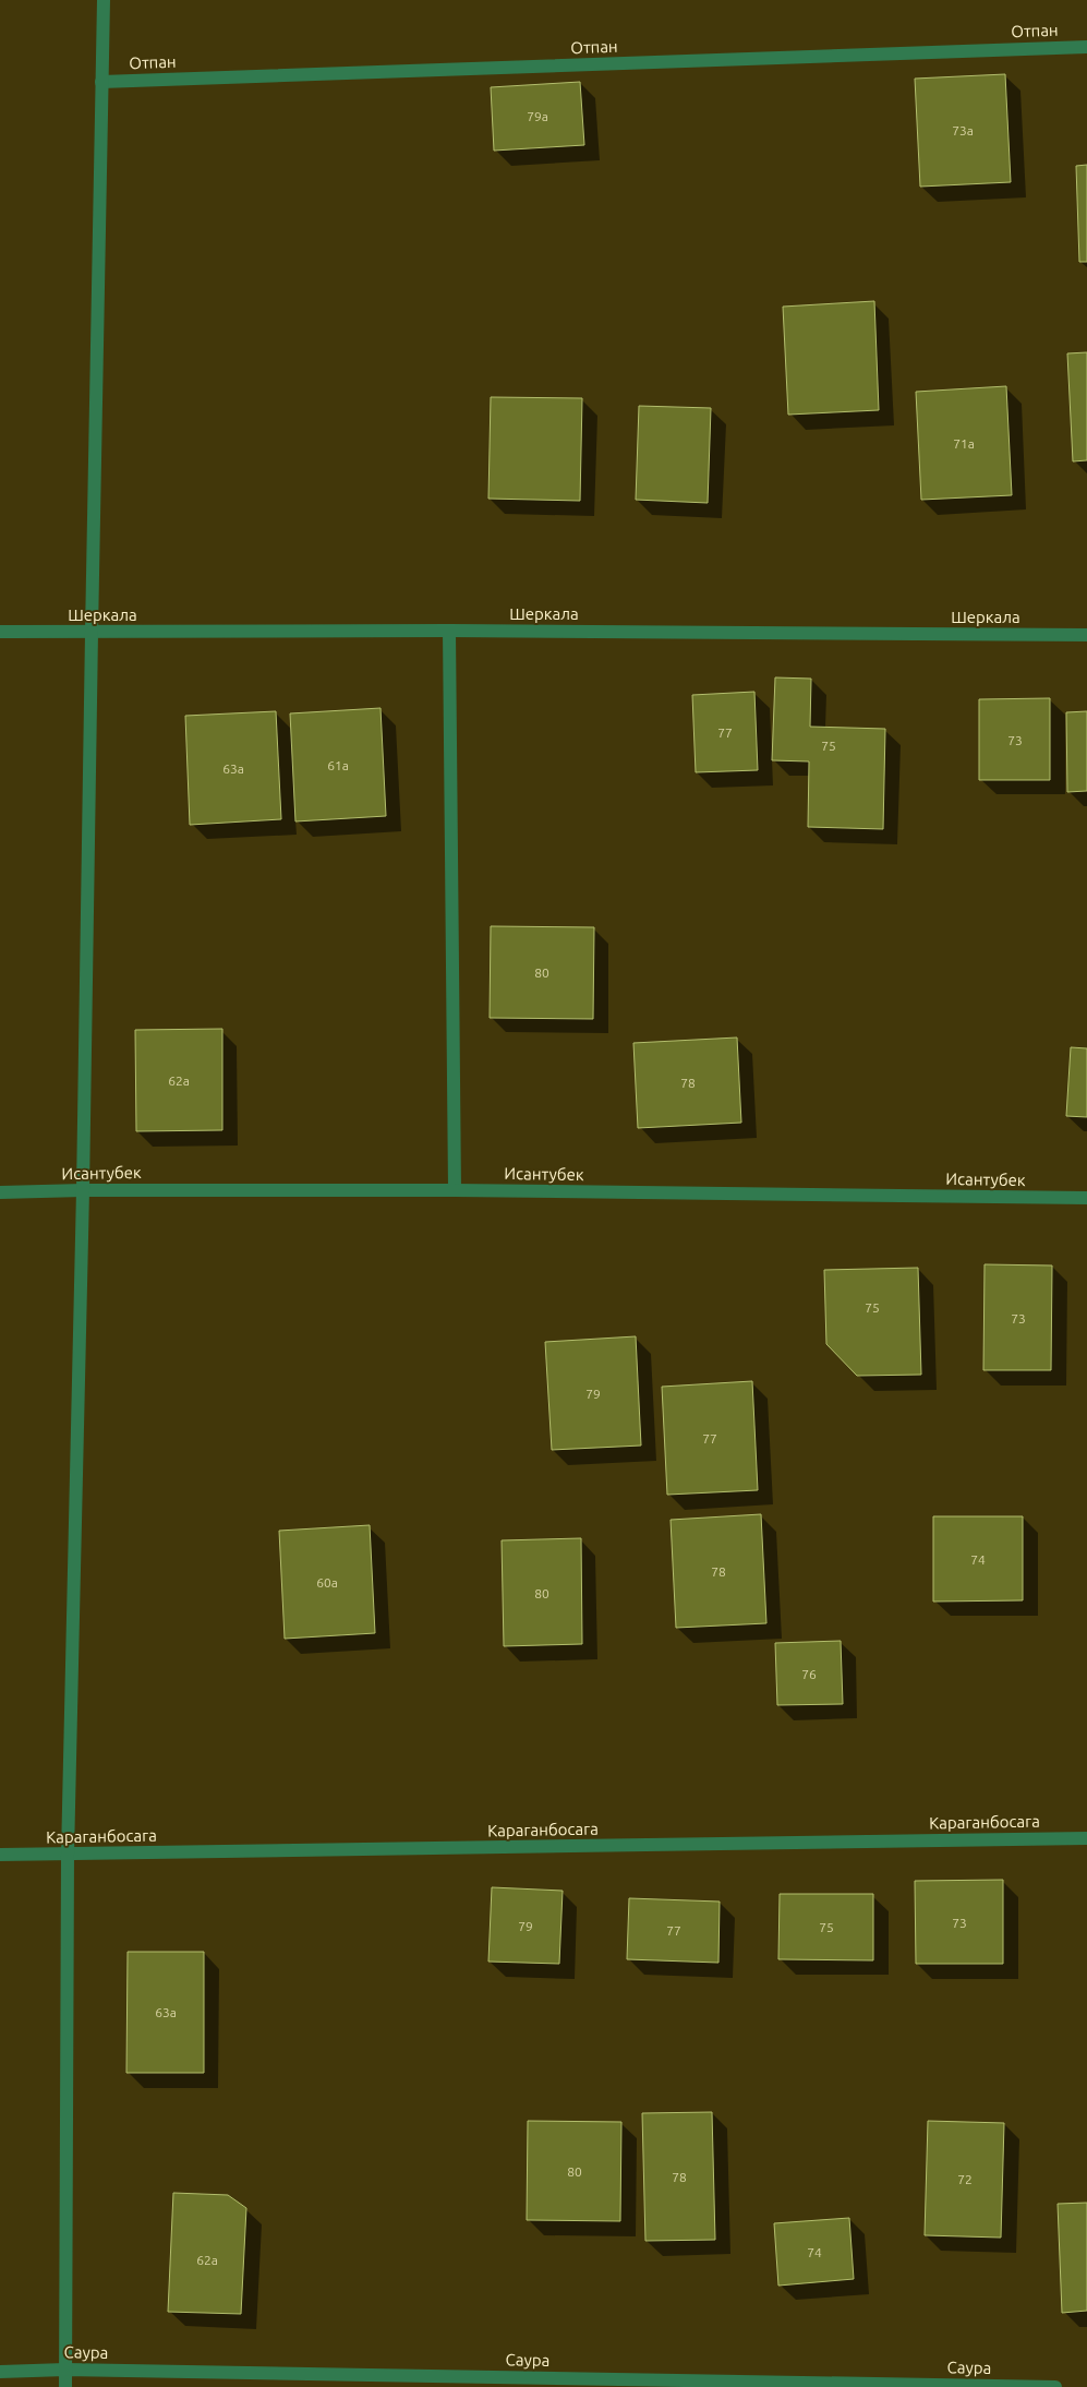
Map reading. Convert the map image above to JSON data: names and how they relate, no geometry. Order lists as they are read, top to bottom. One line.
{"streets":{"street":["Отпан","Шеркала","Исантубек","Караганбосага","Саура"]},"house_numbers":["79а","73а","71а","77","73","75","61а","63а","80","62а","78","75","73","79","77","74","78","60а","80","76","73","79","75","77","63а","80","78","72","74","62а"]}
